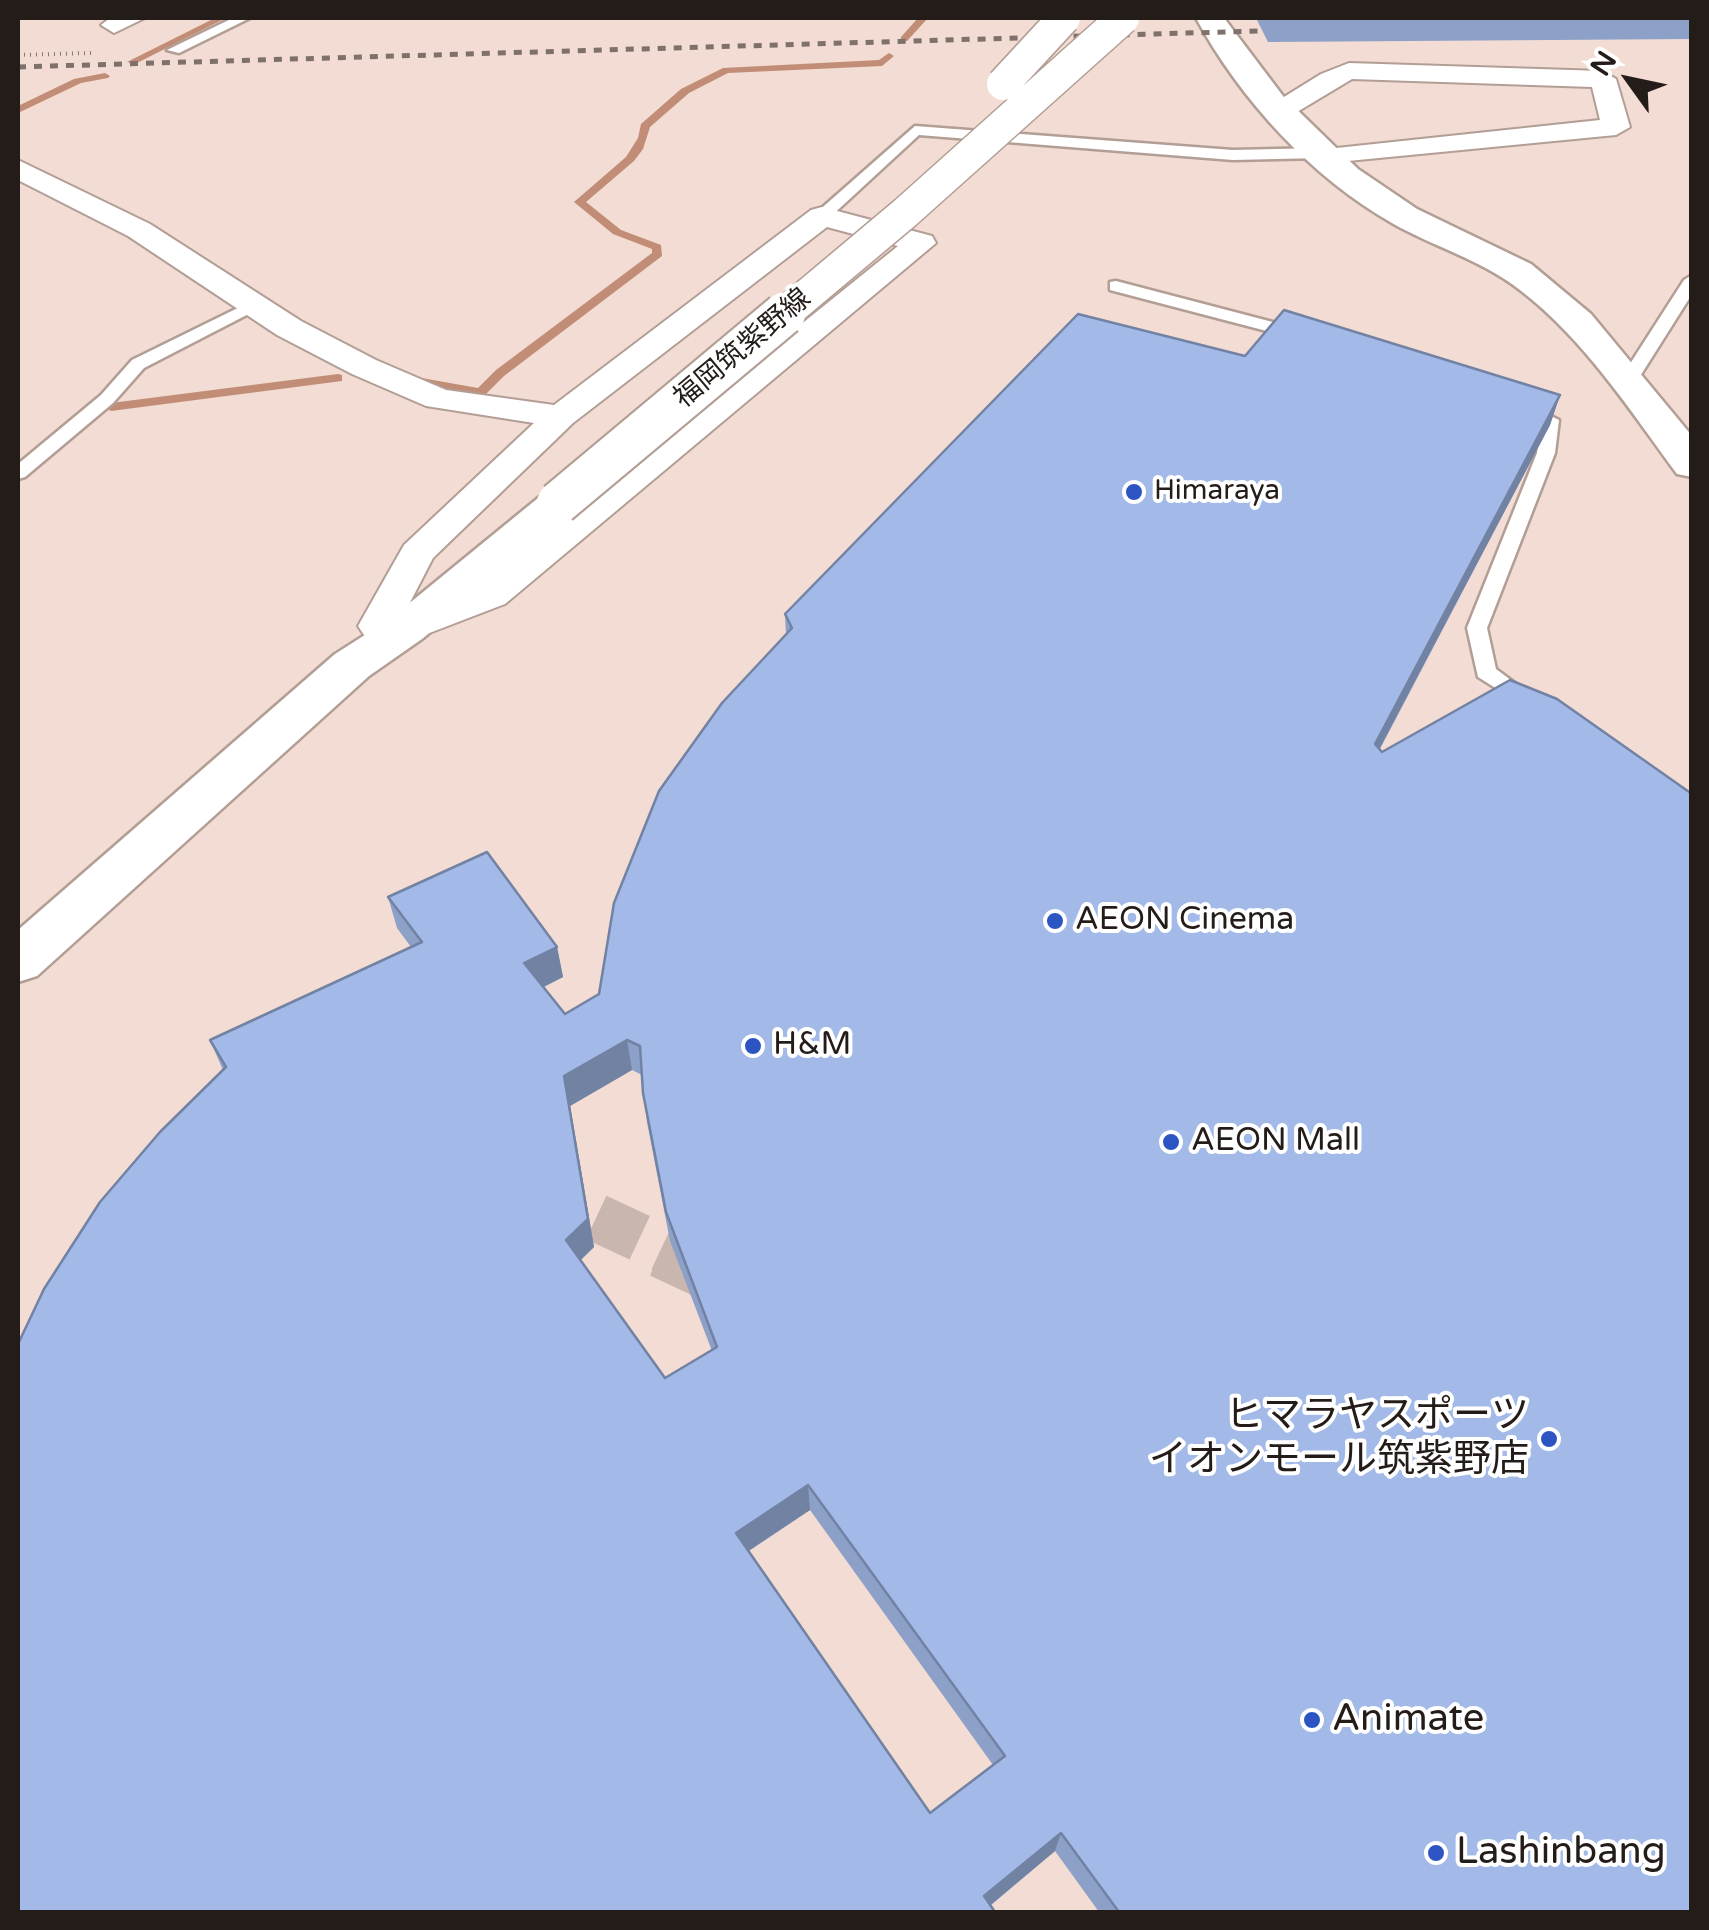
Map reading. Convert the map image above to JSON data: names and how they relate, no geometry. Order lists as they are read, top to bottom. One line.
{"streets":{"main road":["福岡筑紫野線"]},"places":["Himaraya","AEON Cinema","H&M","AEON Mall","ヒマラヤスポーツ イオンモール筑紫野店","Animate","Lashinbang"],"north":"top left"}
